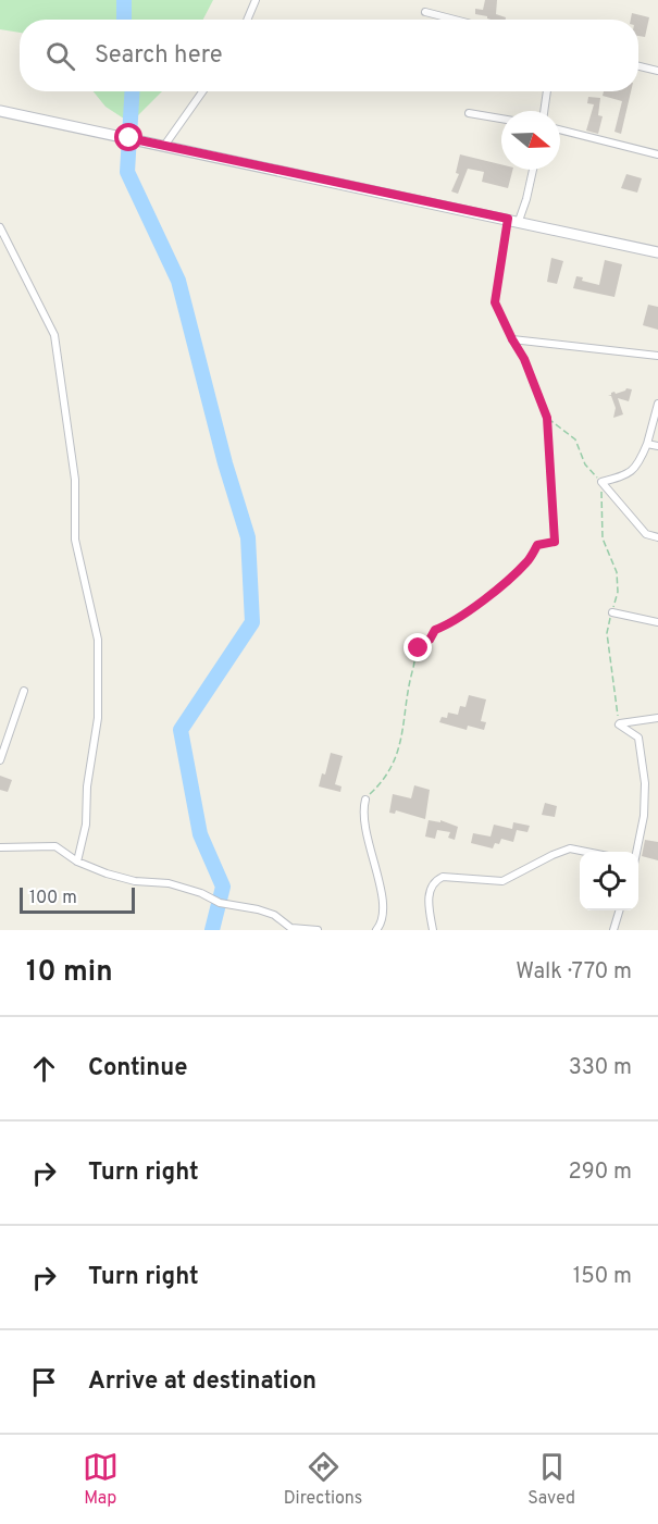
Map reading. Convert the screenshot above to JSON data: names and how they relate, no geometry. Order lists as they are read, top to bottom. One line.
{"scale_bar":"100 m","north":"right","page":{"search":"Search here","scale":"100 m","heading":["10 min","Walk · 770 m"],"list":[["Continue","330 m"],["Turn right","290 m"],["Turn right","150 m"],"Arrive at destination"],"nav":["Map","Directions","Saved"]}}
